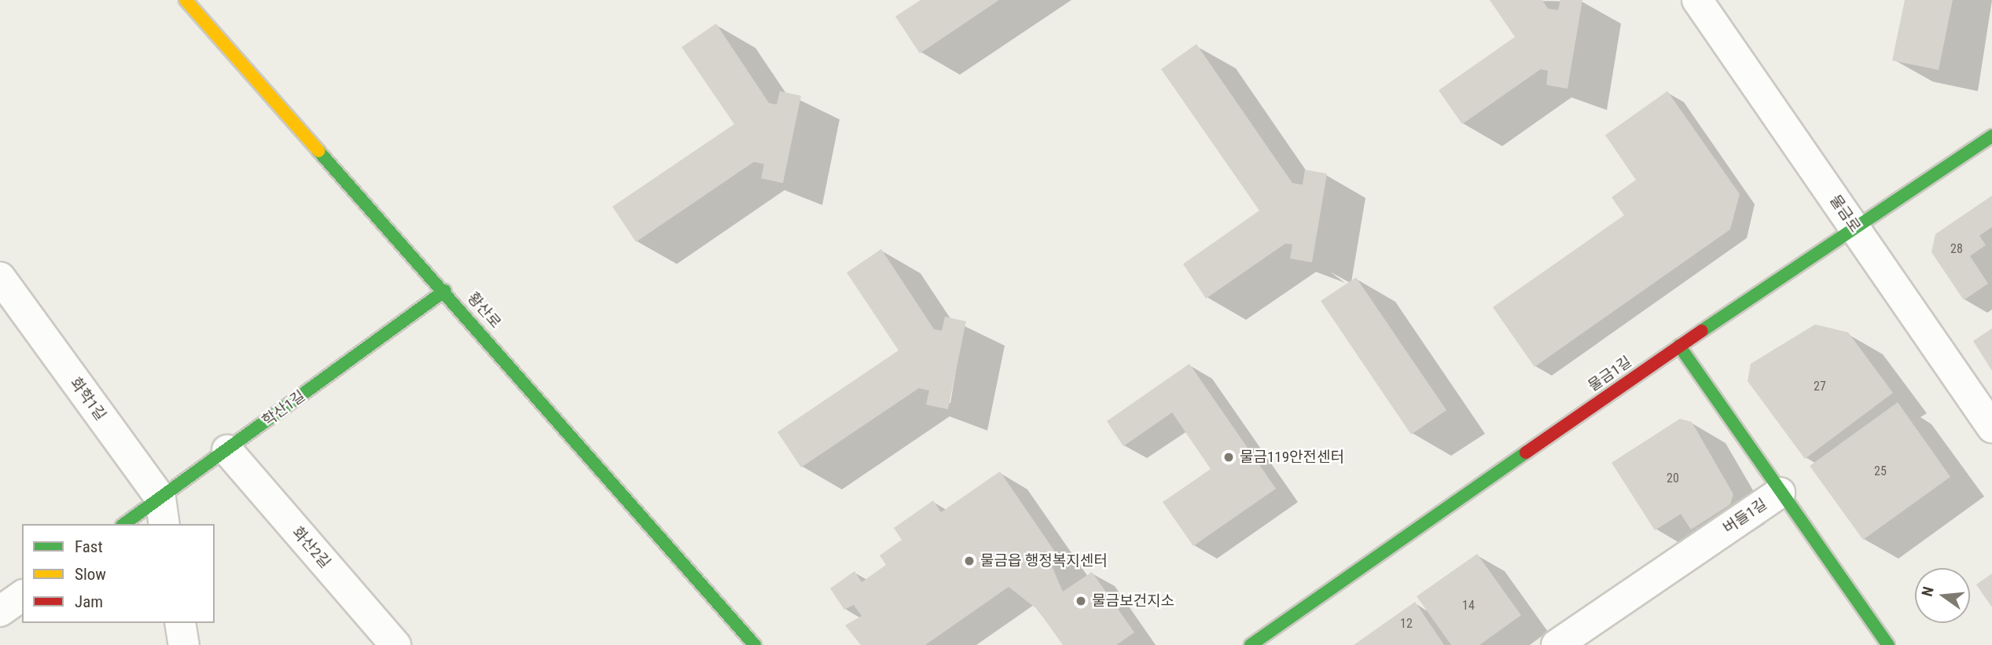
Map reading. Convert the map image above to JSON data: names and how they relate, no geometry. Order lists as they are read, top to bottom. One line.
{"streets":{"street":["물금로","황산로","물금1길","화학1길","학산1길","버들1길","화산2길"]},"crossings":[["물금로","물금1길"],["황산로","학산1길"],["화학1길","학산1길"],["학산1길","화산2길"]],"places":["물금119안전센터","물금읍 행정복지센터","물금보건지소"],"house_numbers":["28","27","25","20","14","12"],"legend":["Fast","Slow","Jam"],"north":"left"}
